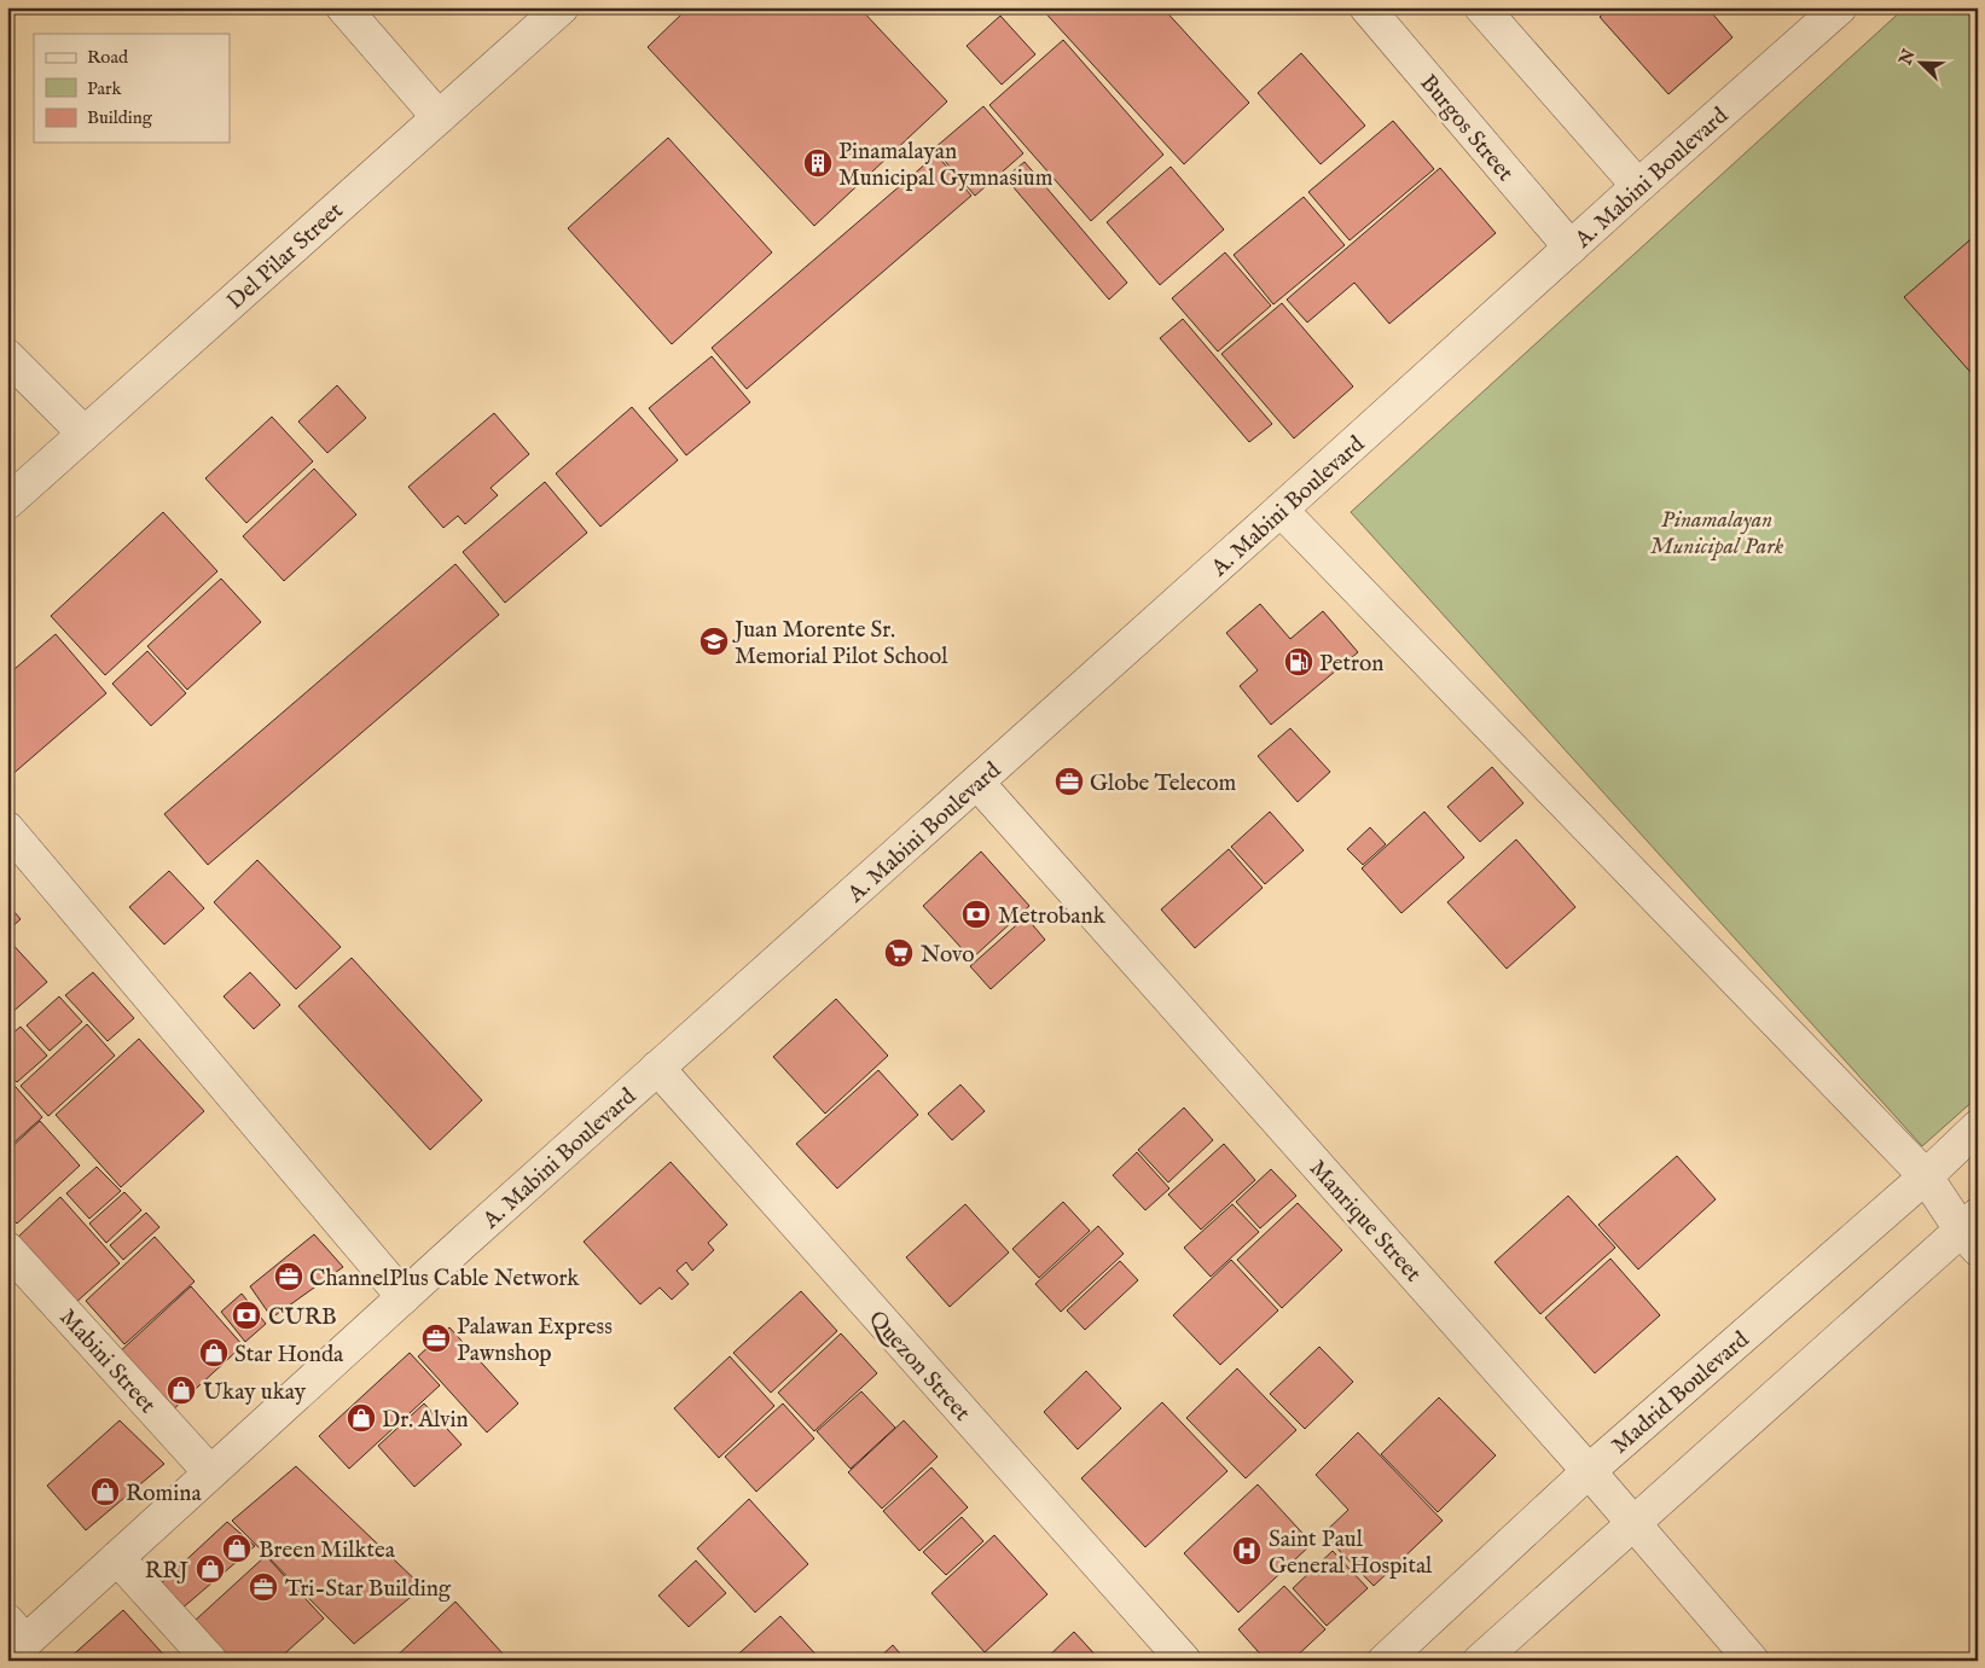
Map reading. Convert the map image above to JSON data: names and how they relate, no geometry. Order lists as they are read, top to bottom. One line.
{"streets":{"street":["Burgos Street","A. Mabini Boulevard","Del Pilar Street","Manrique Street","Mabini Street","Quezon Street","Madrid Boulevard"]},"crossings":[["Burgos Street","A. Mabini Boulevard"],["A. Mabini Boulevard","Manrique Street"],["A. Mabini Boulevard","Mabini Street"],["A. Mabini Boulevard","Quezon Street"],["Manrique Street","Madrid Boulevard"]],"parks":["Pinamalayan Municipal Park"],"places":{"building":["Pinamalayan Municipal Gymnasium"],"school or university":["Juan Morente Sr. Memorial Pilot School"],"fuel station":["Petron"],"office":["Globe Telecom","ChannelPlus Cable Network","Palawan Express Pawnshop","Tri-Star Building"],"bank":["Metrobank","CURB"],"supermarket":["Novo"],"shop":["Star Honda","Ukay ukay","Dr. Alvin","Romina","Breen Milktea","RRJ"],"hospital":["Saint Paul General Hospital"]},"legend":["Road","Park","Building"],"north":"top left"}
